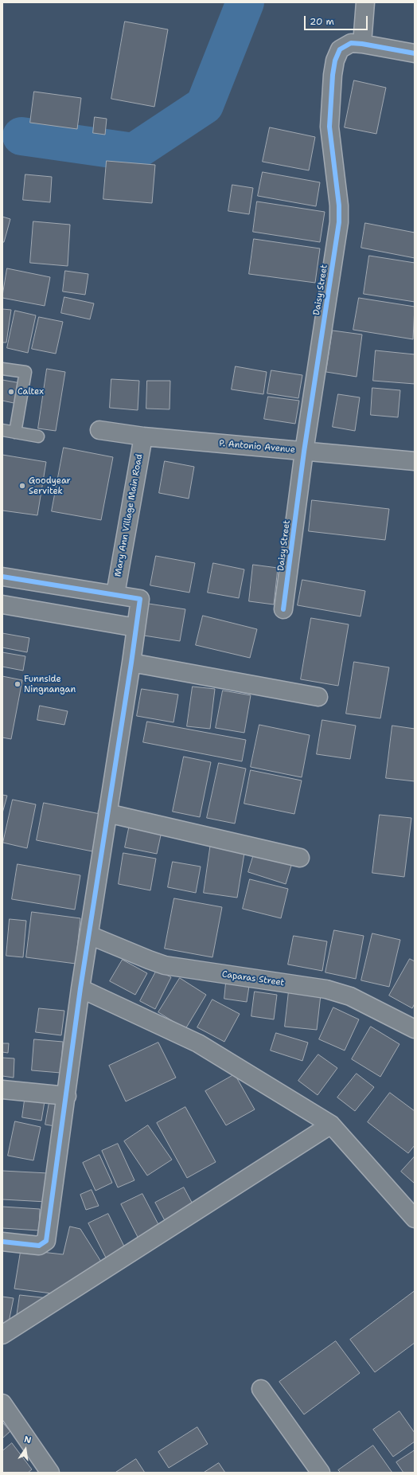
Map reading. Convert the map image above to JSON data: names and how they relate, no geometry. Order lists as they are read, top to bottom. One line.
{"streets":{"street":["Daisy Street","P. Antonio Avenue","Mary Ann Village Main Road","Caparas Street"]},"crossings":[["Daisy Street","P. Antonio Avenue"],["P. Antonio Avenue","Mary Ann Village Main Road"]],"places":["Caltex","Goodyear Servitek","Funnside Ningnangan"],"scale_bar":"20 m","north":"top"}
